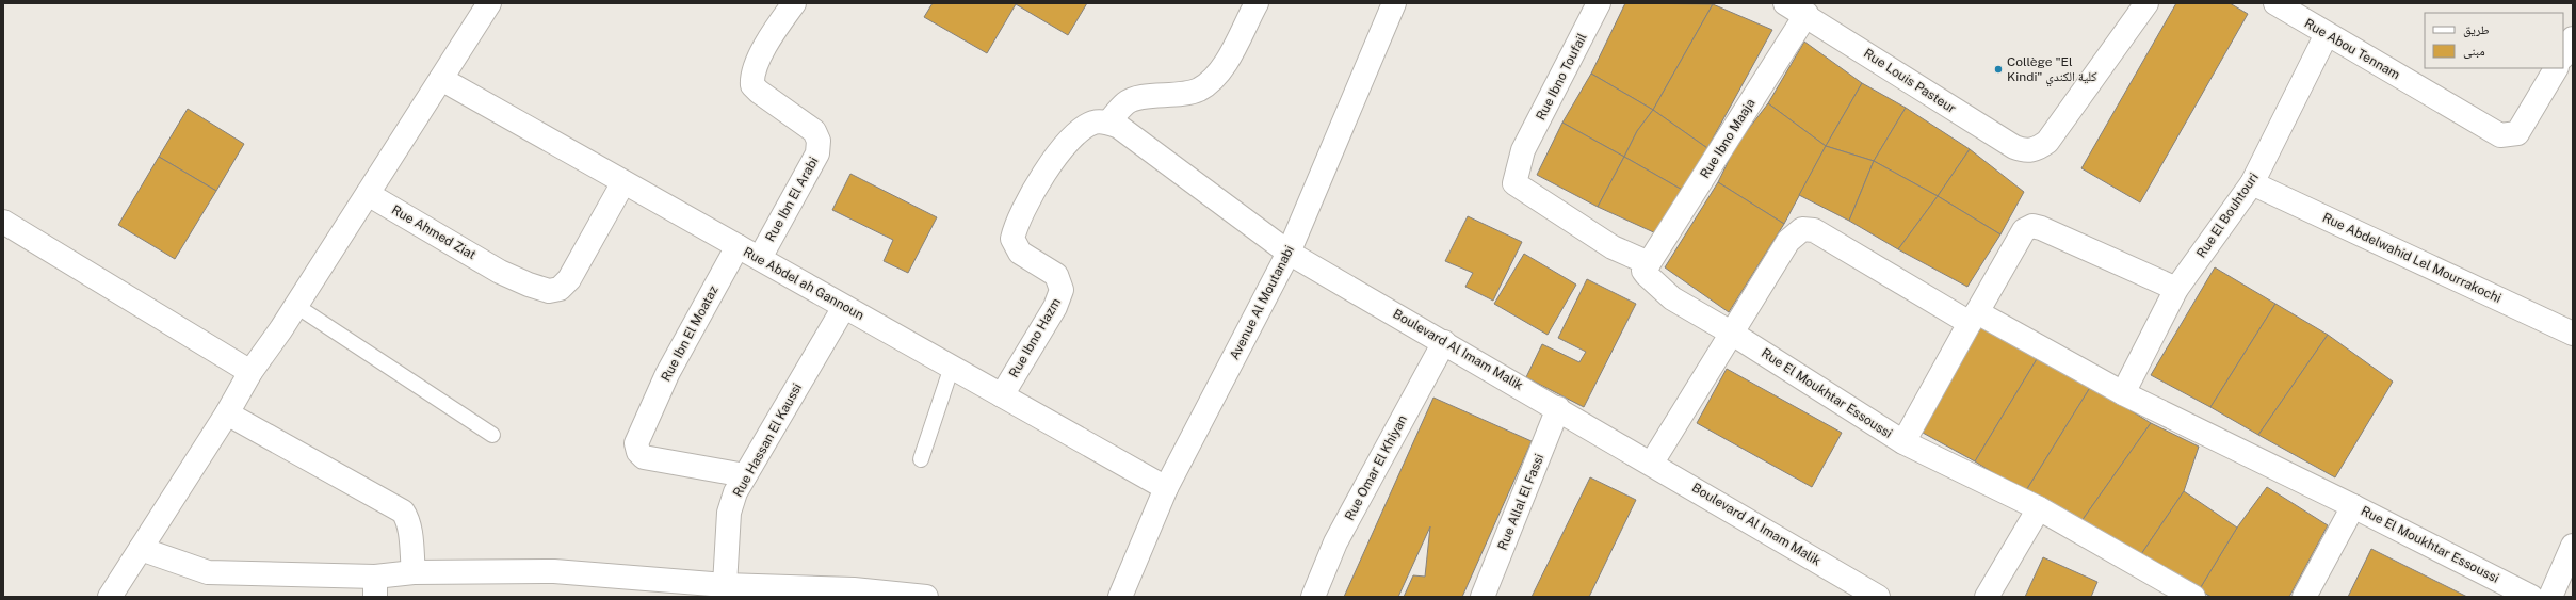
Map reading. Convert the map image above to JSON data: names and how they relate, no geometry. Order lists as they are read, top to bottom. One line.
{"streets":{"street":["Rue Abou Tennam","Rue Ibno Toufail","Rue Louis Pasteur","Rue Ibno Maaja","Rue Ibn El Arabi","Rue El Bouhtouri","Rue Ahmed Ziat","Rue Abdelwahid Lel Mourrakochi","Rue Abdel ah Gannoun","Avenue Al Moutanabi","Rue Ibn El Moataz","Rue Ibno Hazm","Boulevard Al Imam Malik","Rue El Moukhtar Essoussi","Rue Hassan El Kaussi","Rue Omar El Khiyan","Rue Allal El Fassi"]},"crossings":[["Rue Abou Tennam","Rue El Bouhtouri"],["Rue Ibno Toufail","Rue Ibno Maaja"],["Rue Ibno Toufail","Rue El Moukhtar Essoussi"],["Rue Louis Pasteur","Rue Ibno Maaja"],["Rue Ibno Maaja","Rue El Moukhtar Essoussi"],["Rue Ibn El Arabi","Rue Abdel ah Gannoun"],["Rue El Bouhtouri","Rue Abdelwahid Lel Mourrakochi"],["Rue Ahmed Ziat","Rue Abdel ah Gannoun"],["Rue Abdel ah Gannoun","Avenue Al Moutanabi"],["Rue Abdel ah Gannoun","Rue Ibn El Moataz"],["Rue Abdel ah Gannoun","Rue Ibno Hazm"],["Rue Abdel ah Gannoun","Rue Hassan El Kaussi"],["Avenue Al Moutanabi","Boulevard Al Imam Malik"],["Rue Ibn El Moataz","Rue Hassan El Kaussi"],["Rue Ibno Hazm","Boulevard Al Imam Malik"],["Boulevard Al Imam Malik","Rue Omar El Khiyan"],["Boulevard Al Imam Malik","Rue Allal El Fassi"]],"places":["Collège \"El Kindi\" كلية الكندي"],"legend":["طريق","مبنى"]}
